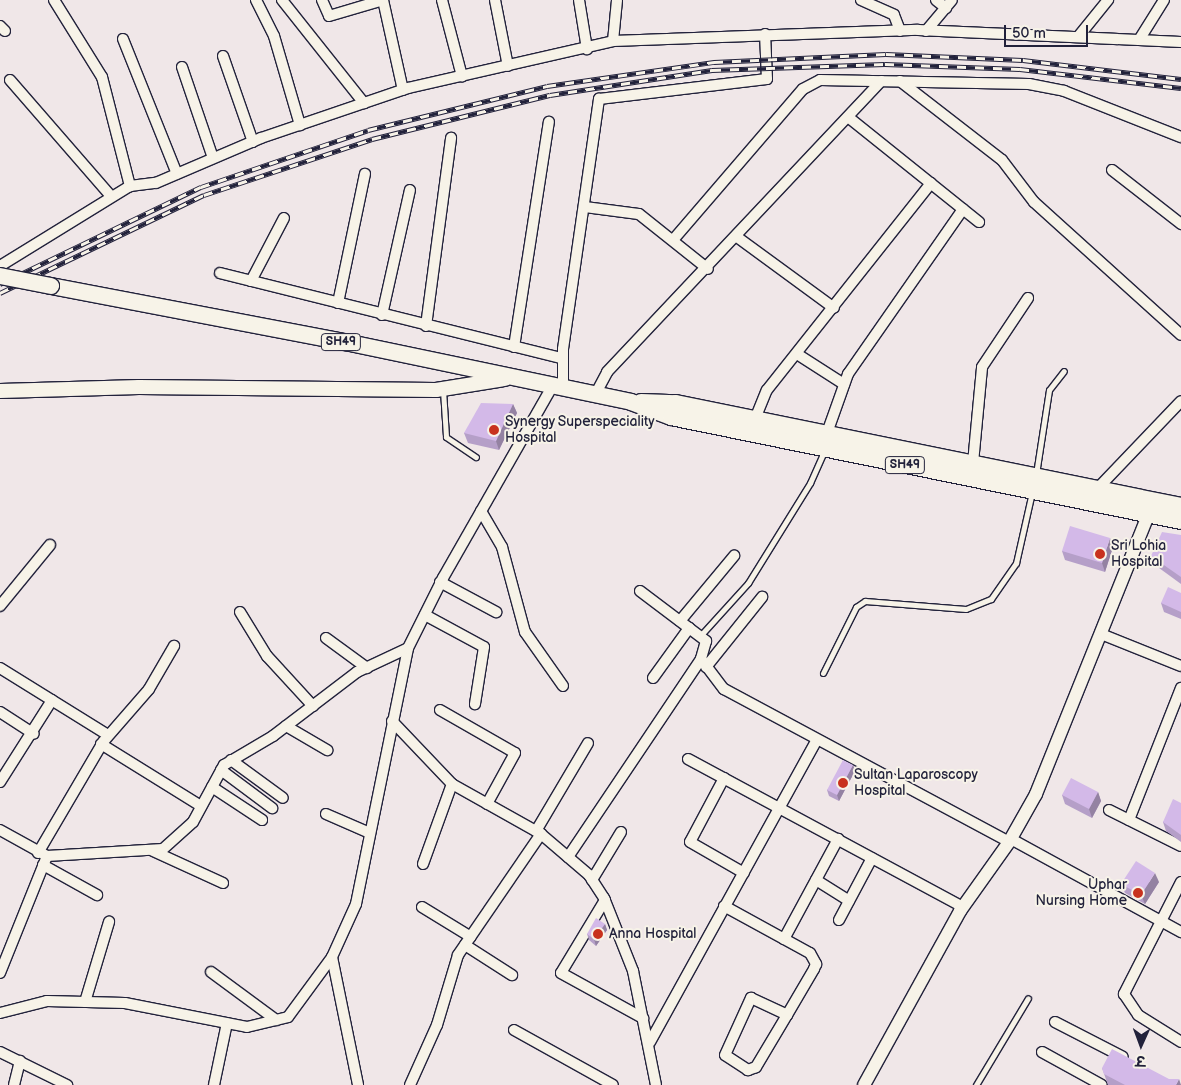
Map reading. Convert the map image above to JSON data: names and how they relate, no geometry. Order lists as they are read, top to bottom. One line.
{"streets":{"main road":["SH49"]},"places":["Synergy Superspeciality Hospital","Sri Lohia Hospital","Sultan Laparoscopy Hospital","Uphar Nursing Home","Anna Hospital"],"scale_bar":"50 m","north":"bottom"}
